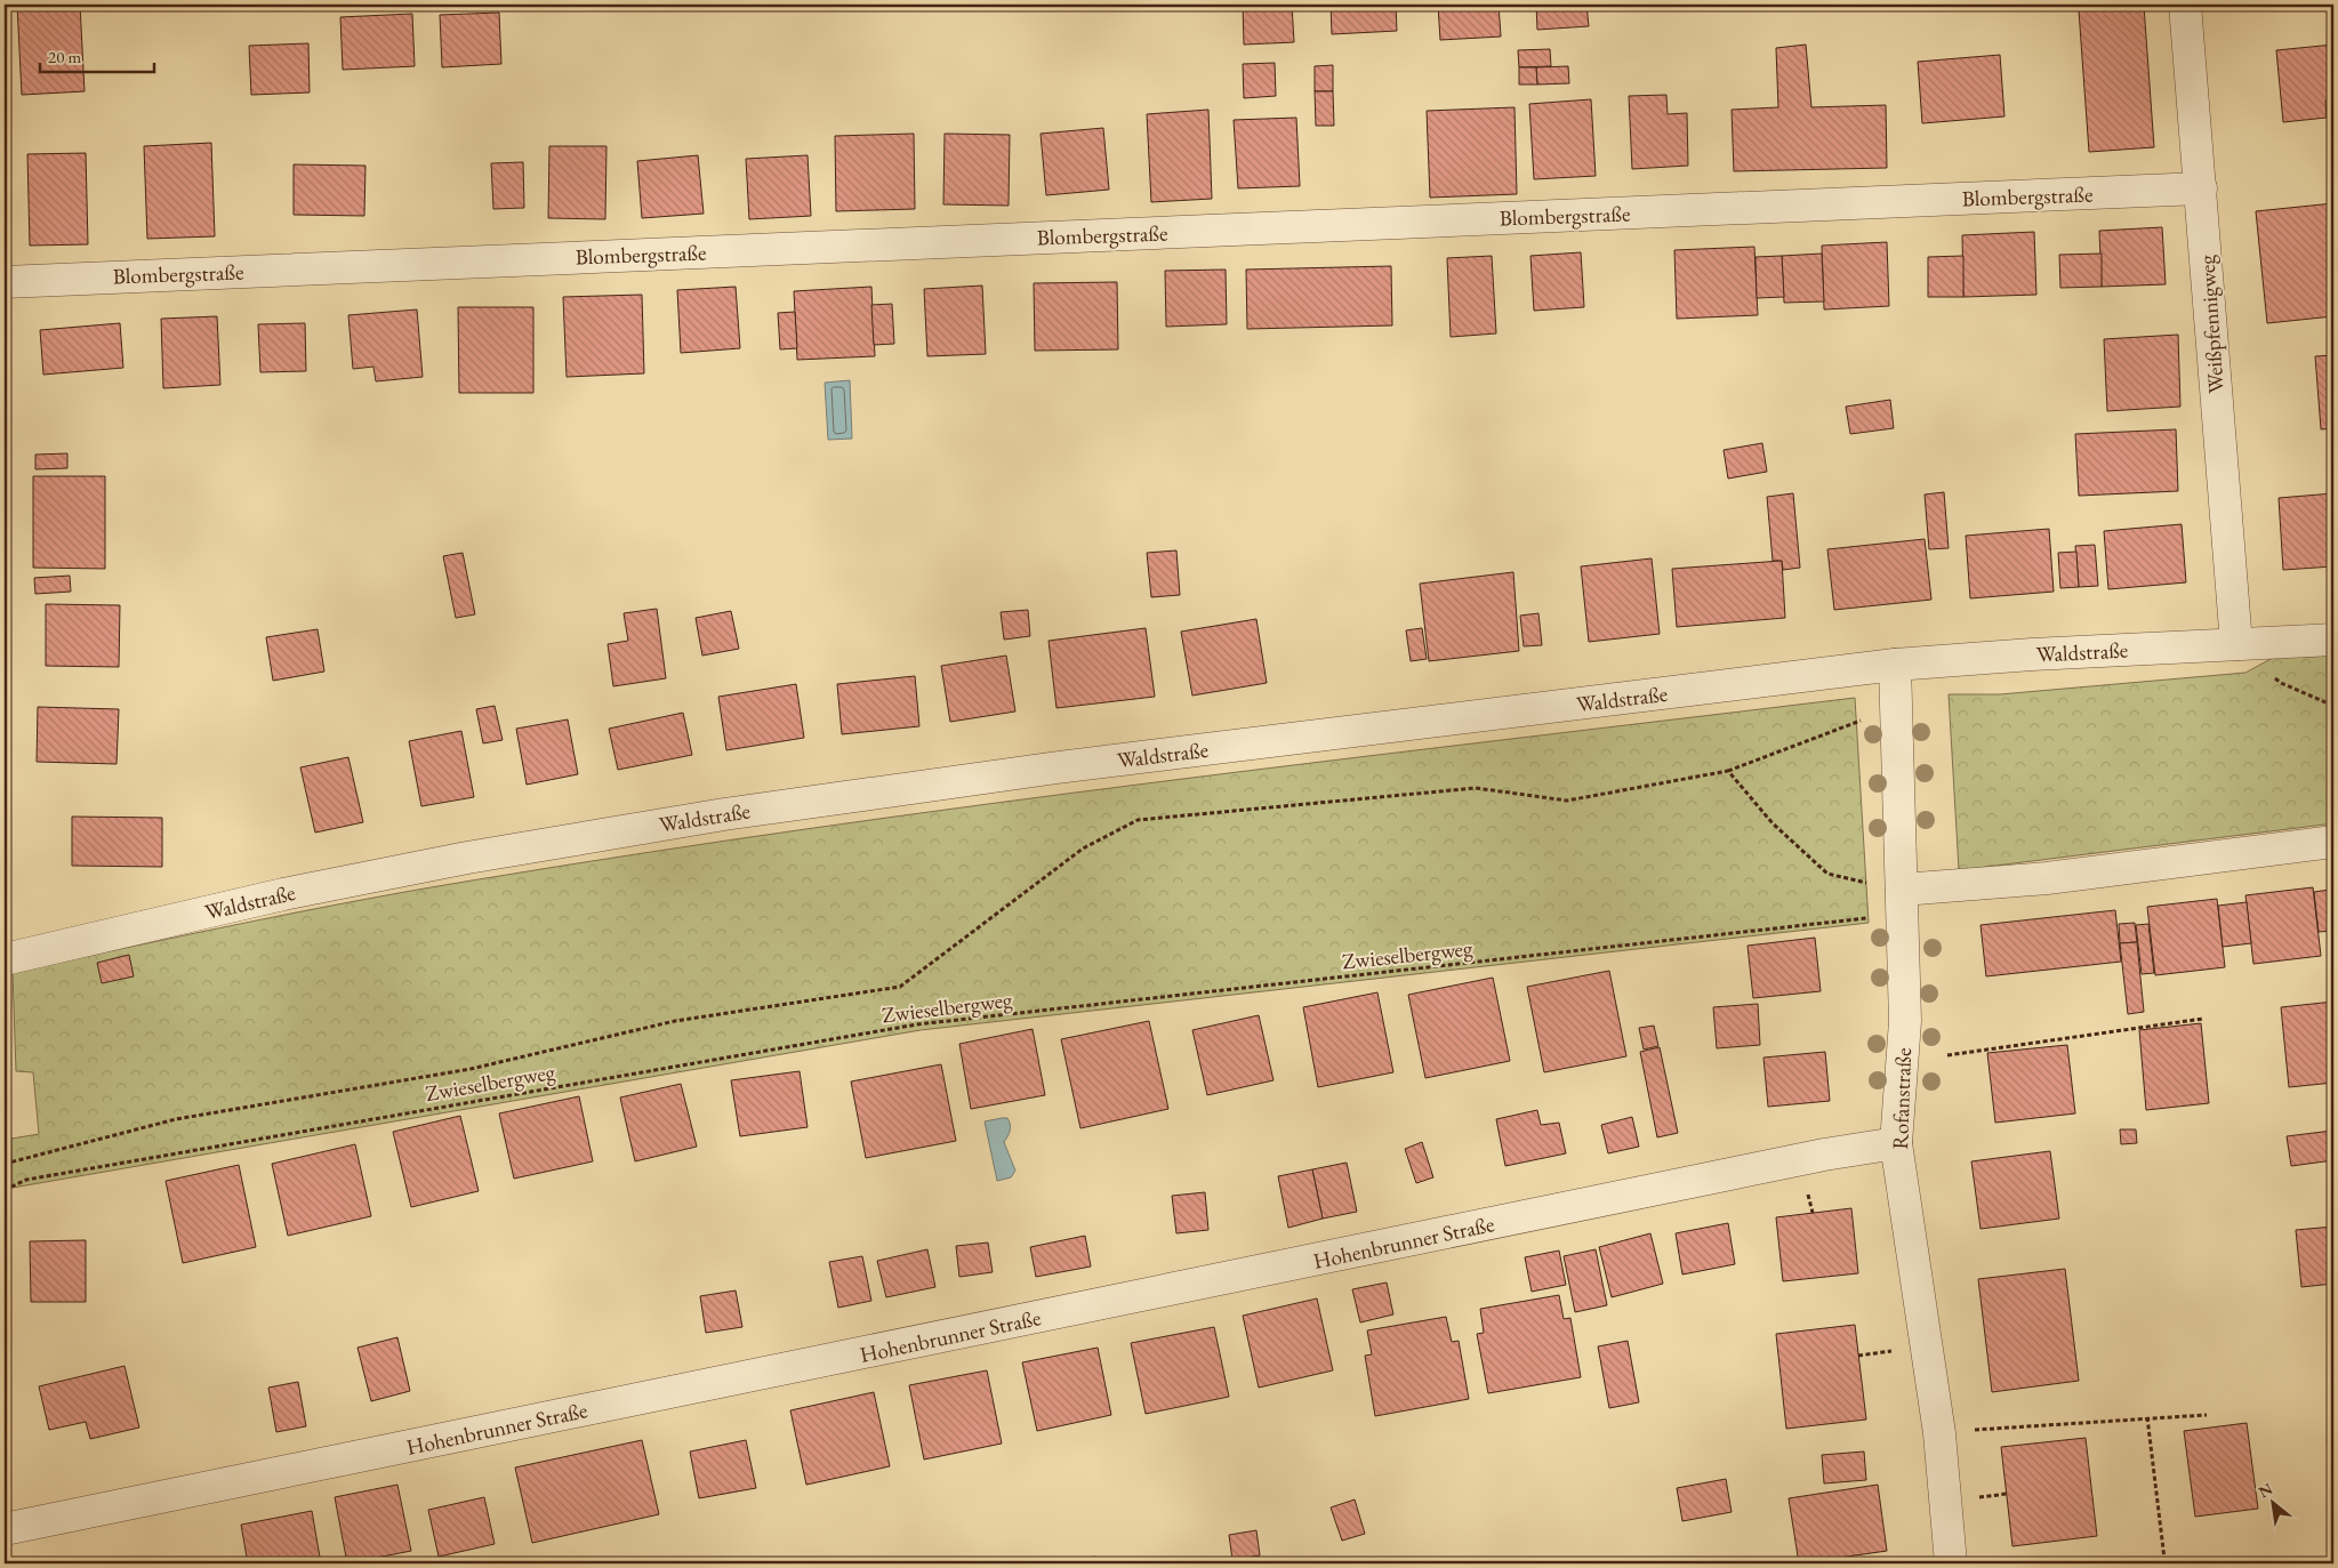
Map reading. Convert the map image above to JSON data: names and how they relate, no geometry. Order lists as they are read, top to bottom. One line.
{"streets":{"street":["Blombergstraße","Weißpfennigweg","Waldstraße","Rofanstraße","Hohenbrunner Straße"],"path":["Zwieselbergweg"]},"crossings":[["Blombergstraße","Weißpfennigweg"],["Weißpfennigweg","Waldstraße"],["Waldstraße","Rofanstraße"],["Zwieselbergweg","Rofanstraße"],["Rofanstraße","Hohenbrunner Straße"]],"scale_bar":"20 m","north":"top left"}
